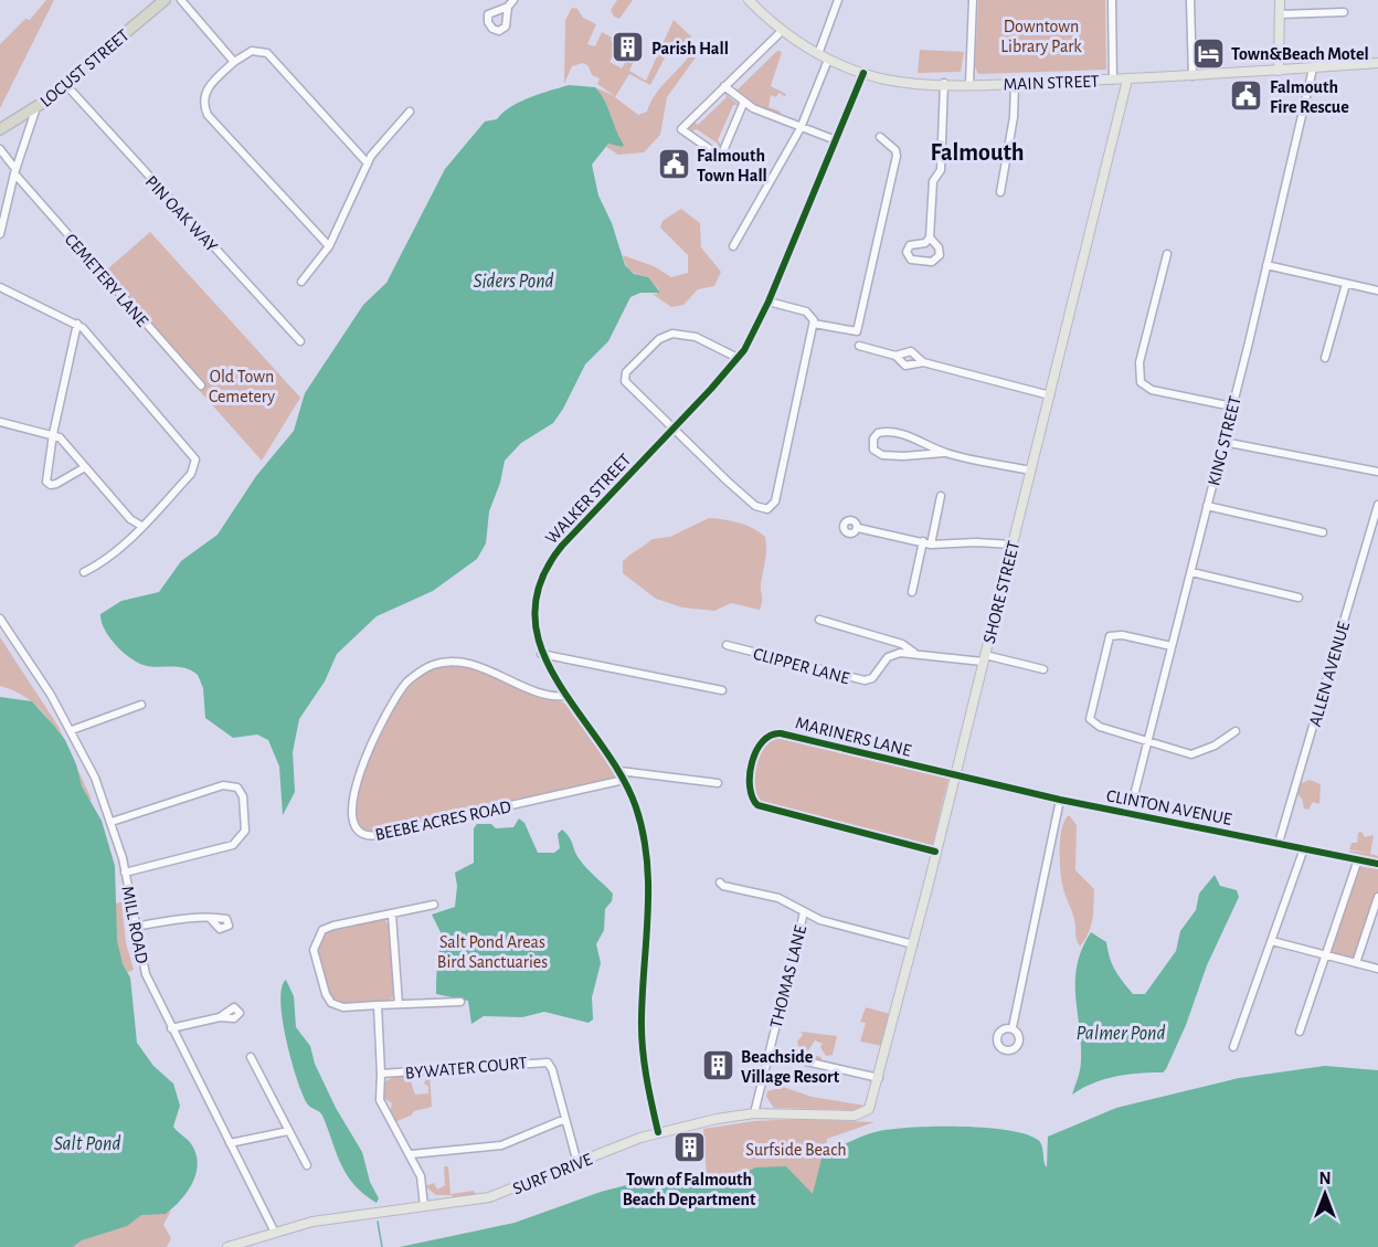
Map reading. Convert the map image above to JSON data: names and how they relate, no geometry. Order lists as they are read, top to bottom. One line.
{"streets":{"highway":["LOCUST STREET"],"main road":["MAIN STREET","SHORE STREET","SURF DRIVE"],"street":["PIN OAK WAY","CEMETERY LANE","KING STREET","WALKER STREET","CLIPPER LANE","ALLEN AVENUE","MARINERS LANE","CLINTON AVENUE","BEEBE ACRES ROAD","MILL ROAD","THOMAS LANE","BYWATER COURT"]},"crossings":[["LOCUST STREET","PIN OAK WAY"],["MAIN STREET","KING STREET"],["MAIN STREET","WALKER STREET"],["MAIN STREET","SHORE STREET"],["KING STREET","CLINTON AVENUE"],["WALKER STREET","BEEBE ACRES ROAD"],["WALKER STREET","SURF DRIVE"],["SHORE STREET","CLIPPER LANE"],["SHORE STREET","MARINERS LANE"],["SHORE STREET","CLINTON AVENUE"],["SHORE STREET","THOMAS LANE"],["SHORE STREET","SURF DRIVE"],["ALLEN AVENUE","CLINTON AVENUE"],["MARINERS LANE","CLINTON AVENUE"],["MILL ROAD","SURF DRIVE"],["THOMAS LANE","SURF DRIVE"],["BYWATER COURT","SURF DRIVE"]],"districts":["Falmouth"],"water":["Siders Pond","Palmer Pond","Salt Pond"],"parks":["Downtown Library Park","Old Town Cemetery","Salt Pond Areas Bird Sanctuaries","Surfside Beach"],"places":{"building":["Parish Hall","Beachside Village Resort","Town of Falmouth Beach Department"],"hotel":["Town&Beach Motel"],"public building":["Falmouth Fire Rescue","Falmouth Town Hall"]},"north":"top"}
